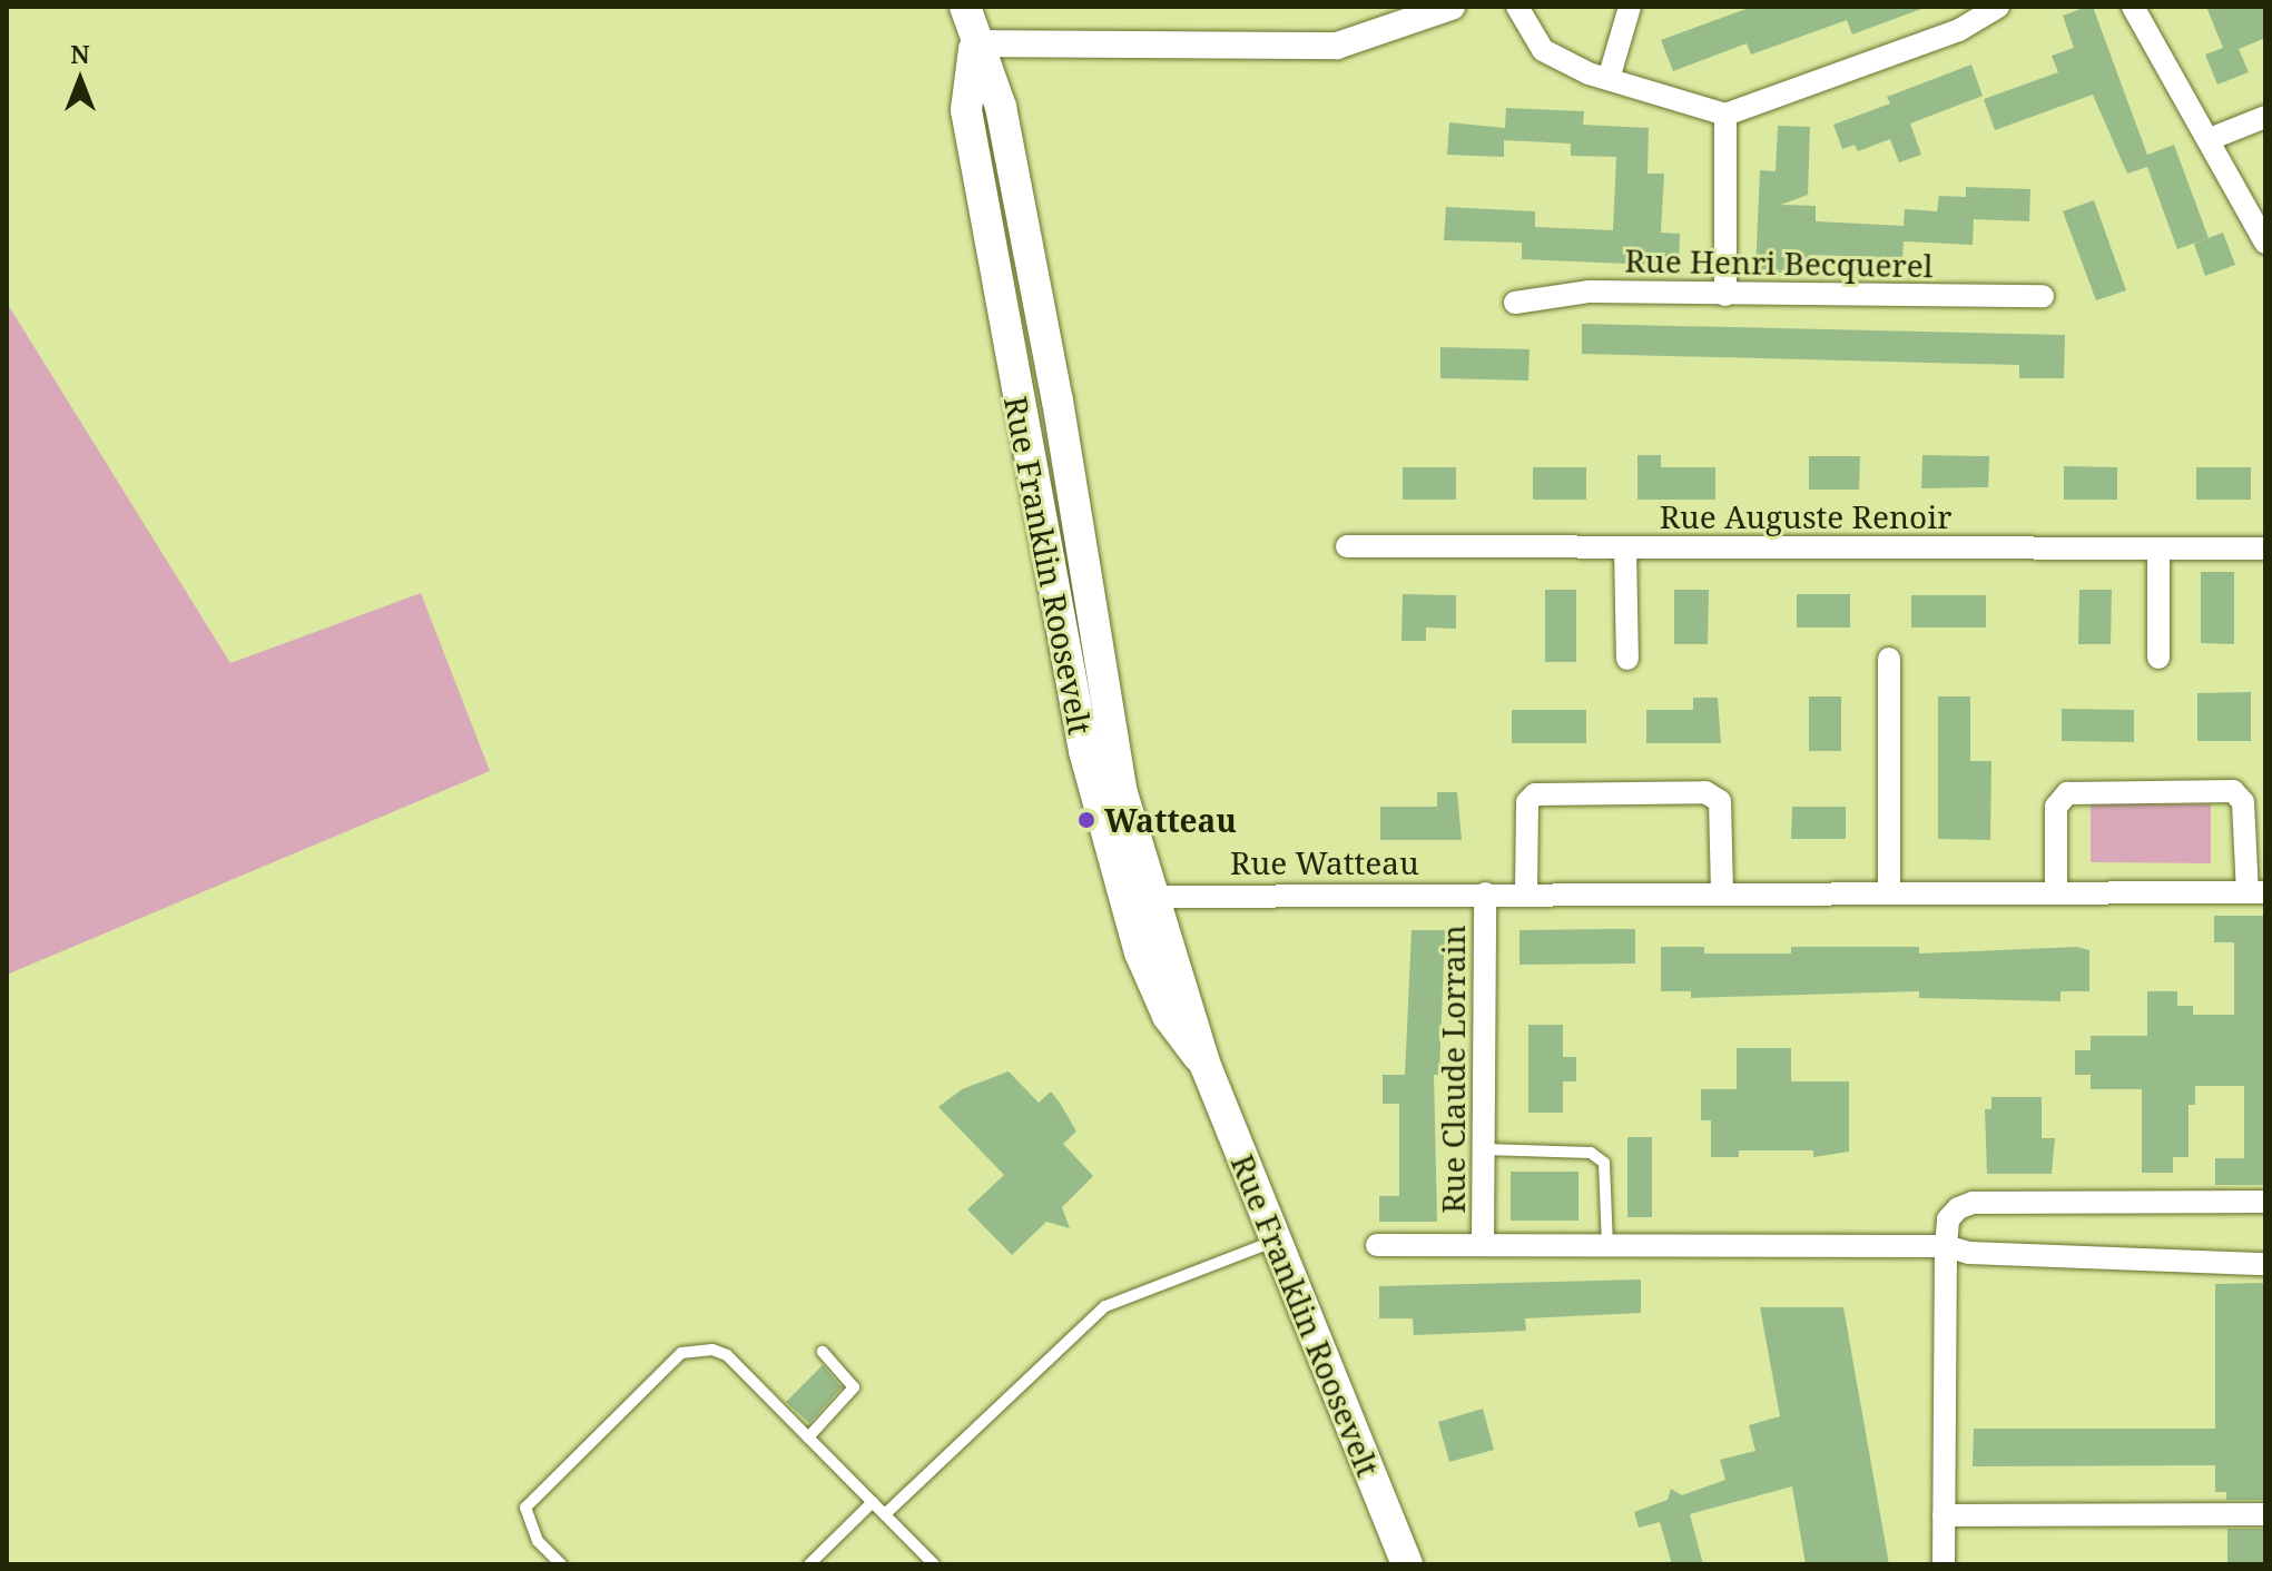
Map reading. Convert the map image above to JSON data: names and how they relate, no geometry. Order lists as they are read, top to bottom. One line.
{"streets":{"main road":["Rue Franklin Roosevelt"],"street":["Rue Henri Becquerel","Rue Auguste Renoir","Rue Watteau","Rue Claude Lorrain"]},"crossings":[["Rue Franklin Roosevelt","Rue Watteau"],["Rue Watteau","Rue Claude Lorrain"]],"places":["Watteau"],"north":"top"}
